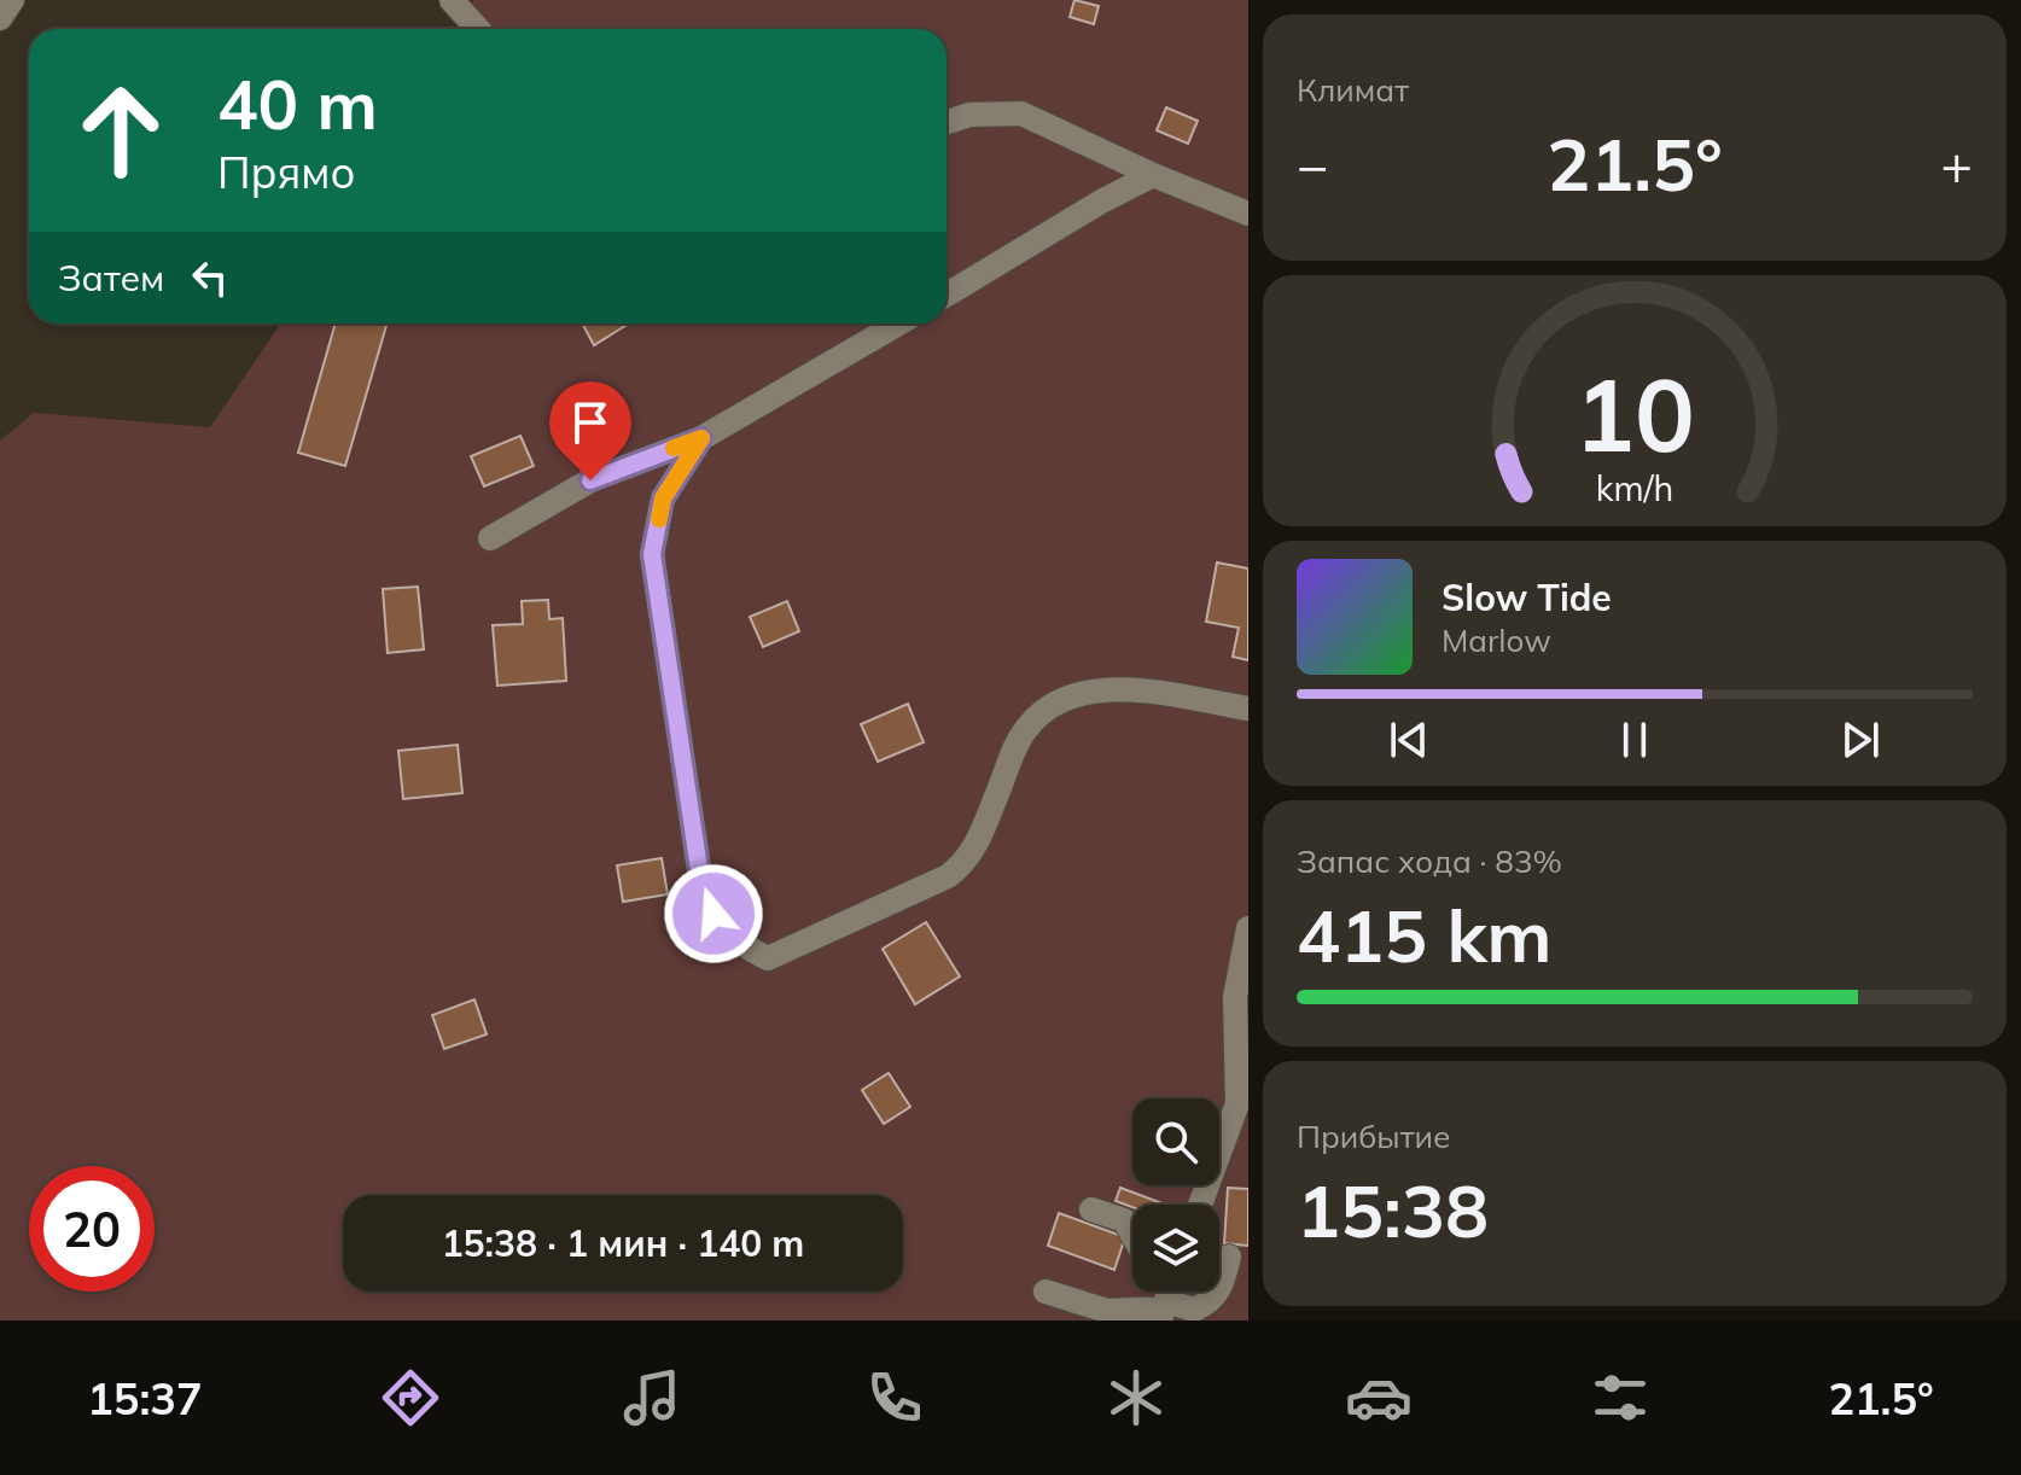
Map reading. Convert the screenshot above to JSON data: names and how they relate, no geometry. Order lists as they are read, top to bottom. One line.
{"page":{"tile":["Климат",["Запас хода · 83%","415 km"],["Прибытие","15:38"]],"turn":["40 m","Прямо"],"heat":["−","21.5°","+"],"then":"Затем","song":["Slow Tide","Marlow"],"limit":"20","trip":"15:38 · 1 мин · 140 m","tabs":["15:37","21.5°"],"gauge":["10","km/h"]}}
